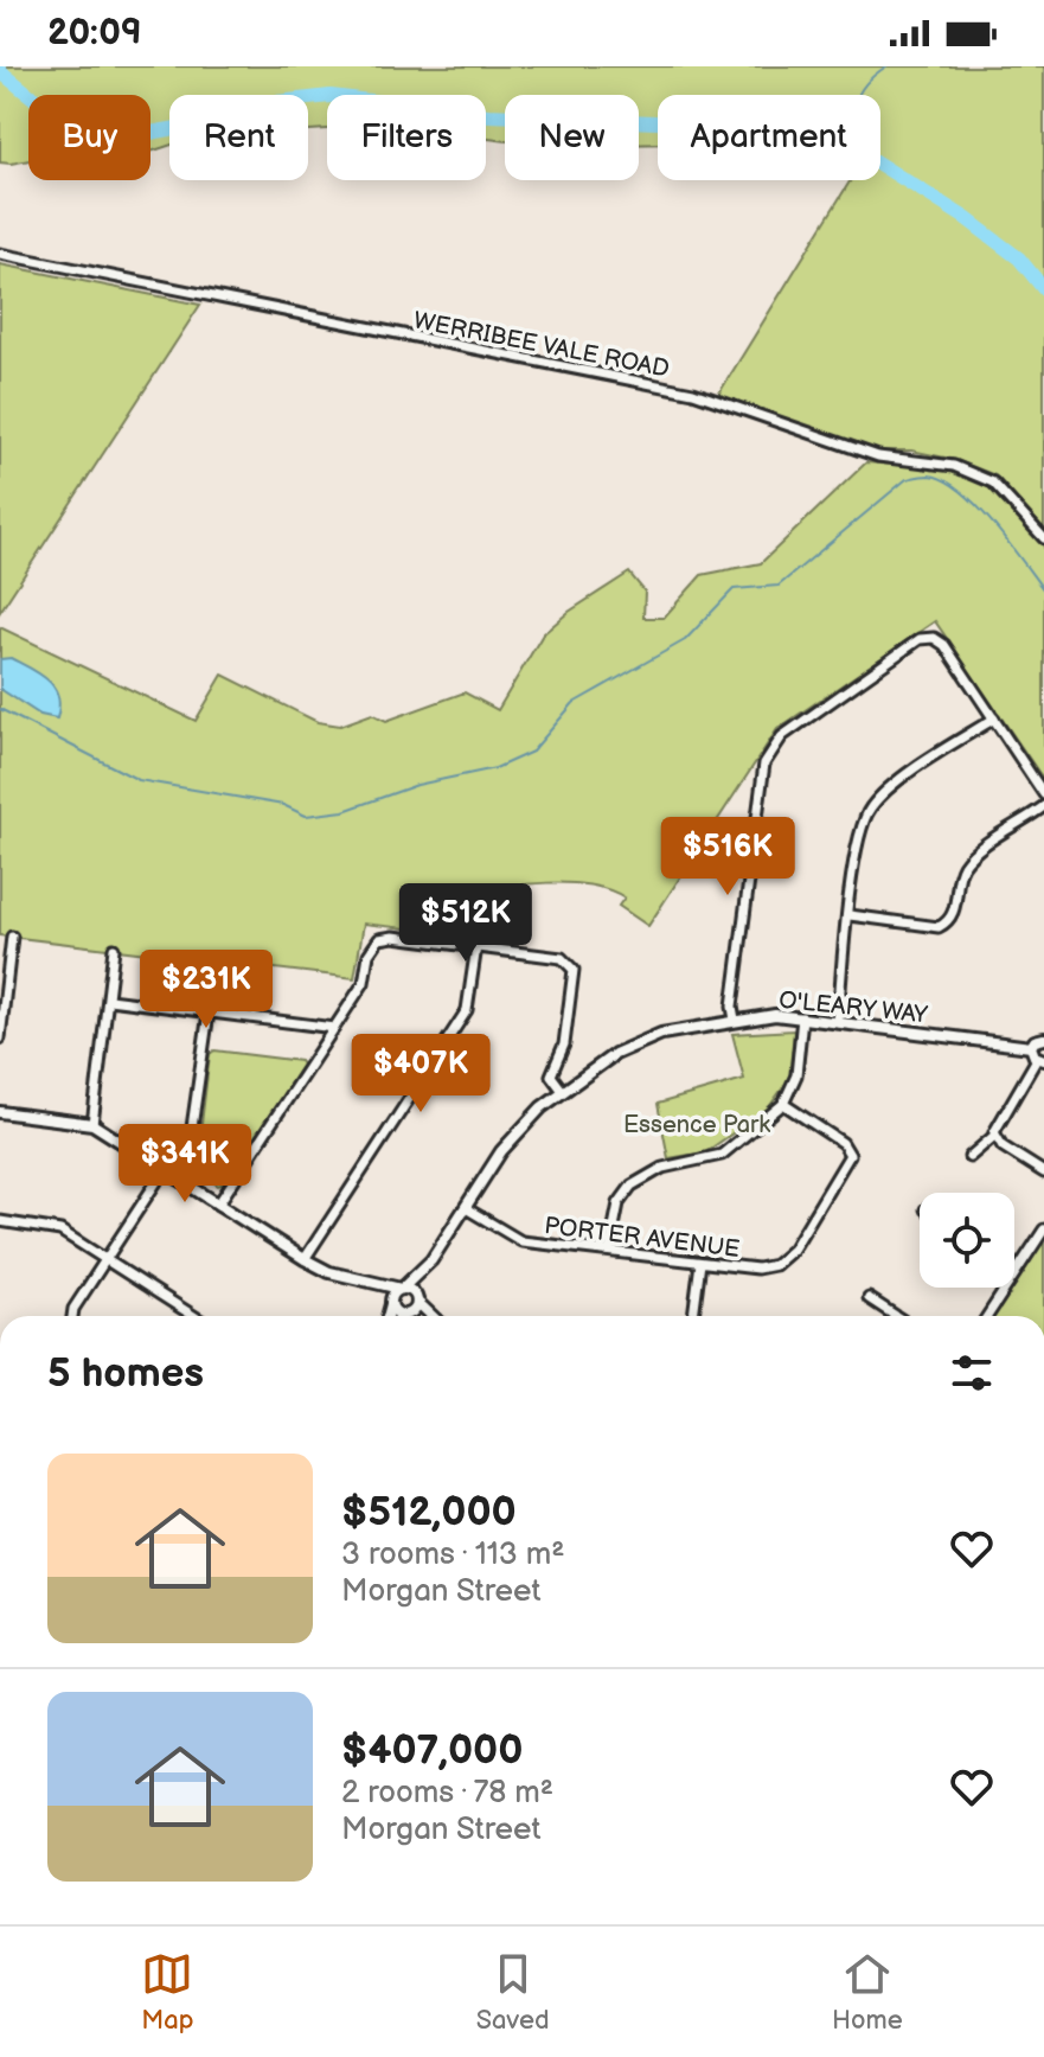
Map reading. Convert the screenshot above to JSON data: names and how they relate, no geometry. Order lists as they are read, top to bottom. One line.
{"streets":{"street":["WERRIBEE VALE ROAD","O'LEARY WAY","PORTER AVENUE"]},"crossings":[["O'LEARY WAY","PORTER AVENUE"]],"parks":["Essence Park"],"page":{"status":"20:09","chip":["Buy","Rent","Filters","New","Apartment"],"price":["$516K","$512K","$231K","$407K","$341K"],"heading":"5 homes","list":[{"name":"$512,000","note":"3 rooms · 113 m² · Morgan Street"},{"name":"$407,000","note":"2 rooms · 78 m² · Morgan Street"}],"tabs":["Map","Saved","Home"]}}
